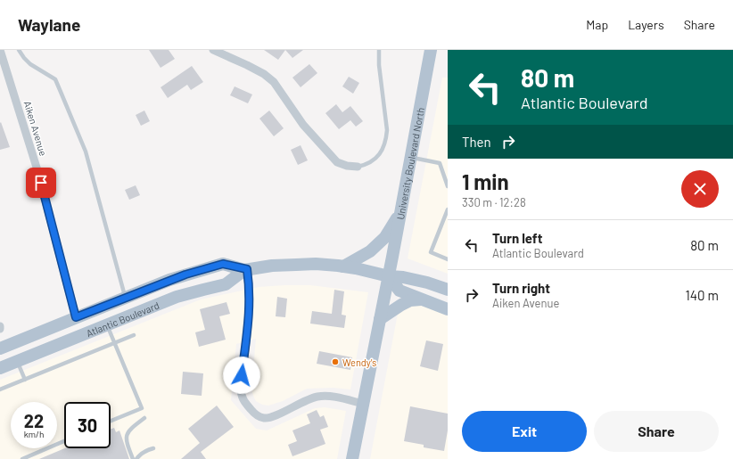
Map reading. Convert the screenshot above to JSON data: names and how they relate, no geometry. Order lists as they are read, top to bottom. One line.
{"streets":{"main road":["University Boulevard North","Atlantic Boulevard"],"street":["Aiken Avenue"]},"crossings":[["Aiken Avenue","Atlantic Boulevard"],["University Boulevard North","Atlantic Boulevard"]],"places":["Wendy's"],"page":{"header":"Waylane","nav":["Map","Layers","Share"],"turn":["80 m","Atlantic Boulevard"],"then":"Then","heading":["1 min","330 m · 12:28"],"list":[{"name":"Turn left","note":"Atlantic Boulevard","value":"80 m"},{"name":"Turn right","note":"Aiken Avenue","value":"140 m"}],"speed":"22 km/h","limit":"30","buttons":["Exit","Share"]}}
